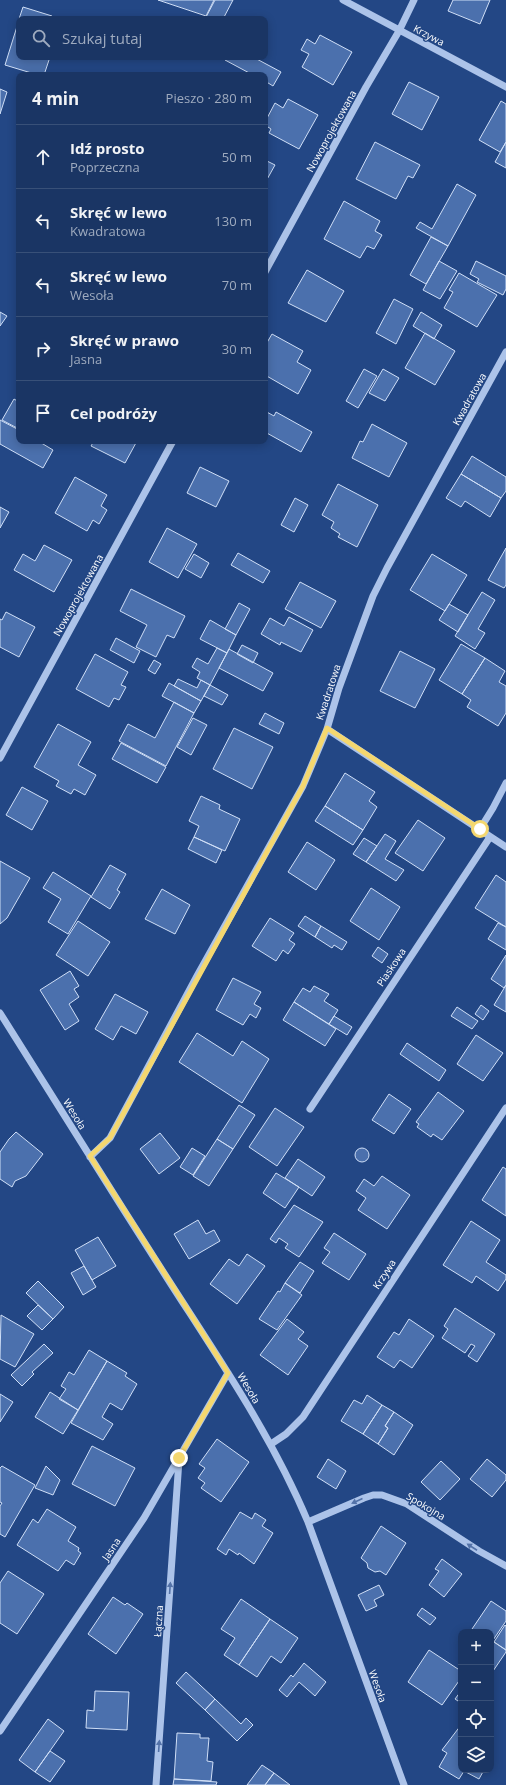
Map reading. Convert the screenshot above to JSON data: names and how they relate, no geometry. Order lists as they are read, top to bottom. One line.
{"streets":{"street":["Krzywa","Nowoprojektowana","Kwadratowa","Piaskowa","Wesoła","Spokojna","Jasna","Łączna"]},"crossings":[["Krzywa","Nowoprojektowana"],["Krzywa","Wesoła"],["Kwadratowa","Wesoła"],["Wesoła","Spokojna"],["Wesoła","Jasna"],["Jasna","Łączna"]],"one_way":["Spokojna","Łączna"],"page":{"search":"Szukaj tutaj","heading":["4 min","Pieszo · 280 m"],"list":[["Idź prosto","Poprzeczna","50 m"],["Skręć w lewo","Kwadratowa","130 m"],["Skręć w lewo","Wesoła","70 m"],["Skręć w prawo","Jasna","30 m"],"Cel podróży"],"map_buttons":["+","−"]}}
